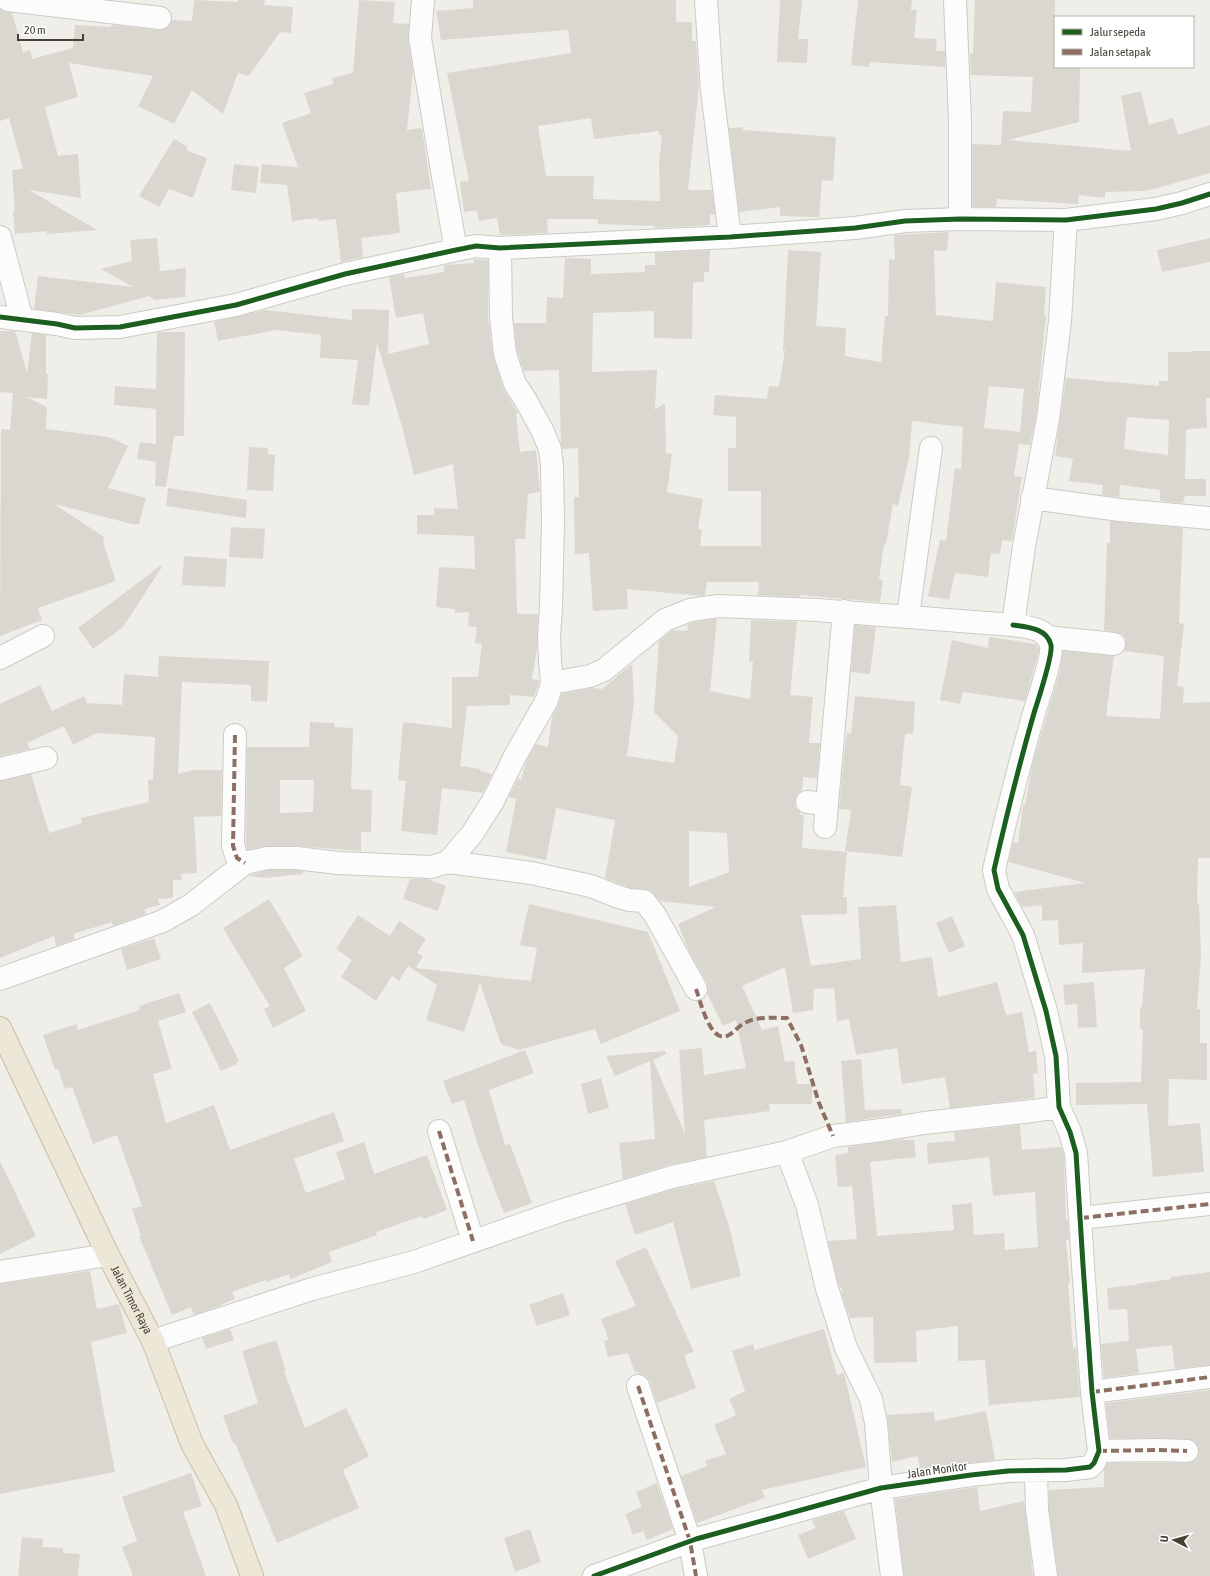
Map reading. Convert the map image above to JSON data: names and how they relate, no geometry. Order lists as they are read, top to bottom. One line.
{"streets":{"highway":["Jalan Timor Raya"],"street":["Jalan Monitor"]},"legend":["Jalur sepeda","Jalan setapak"],"scale_bar":"20 m","north":"left"}
